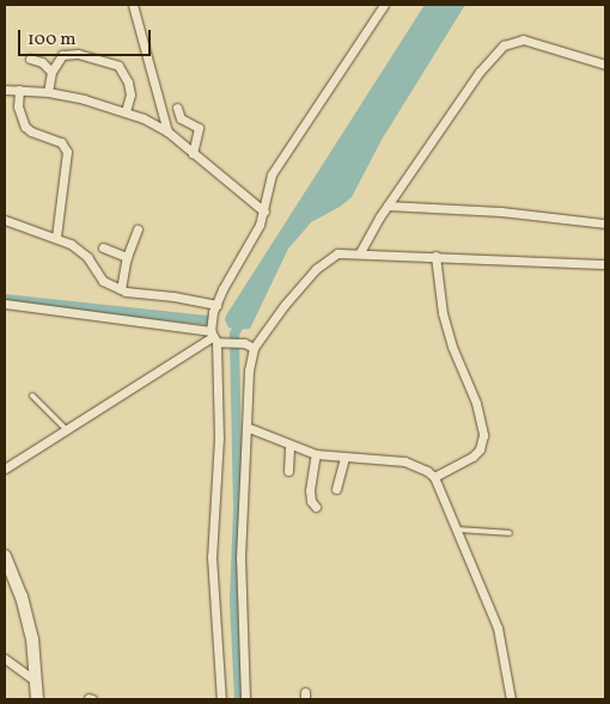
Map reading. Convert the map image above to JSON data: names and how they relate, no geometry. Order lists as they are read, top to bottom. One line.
{"scale_bar":"100 m"}
